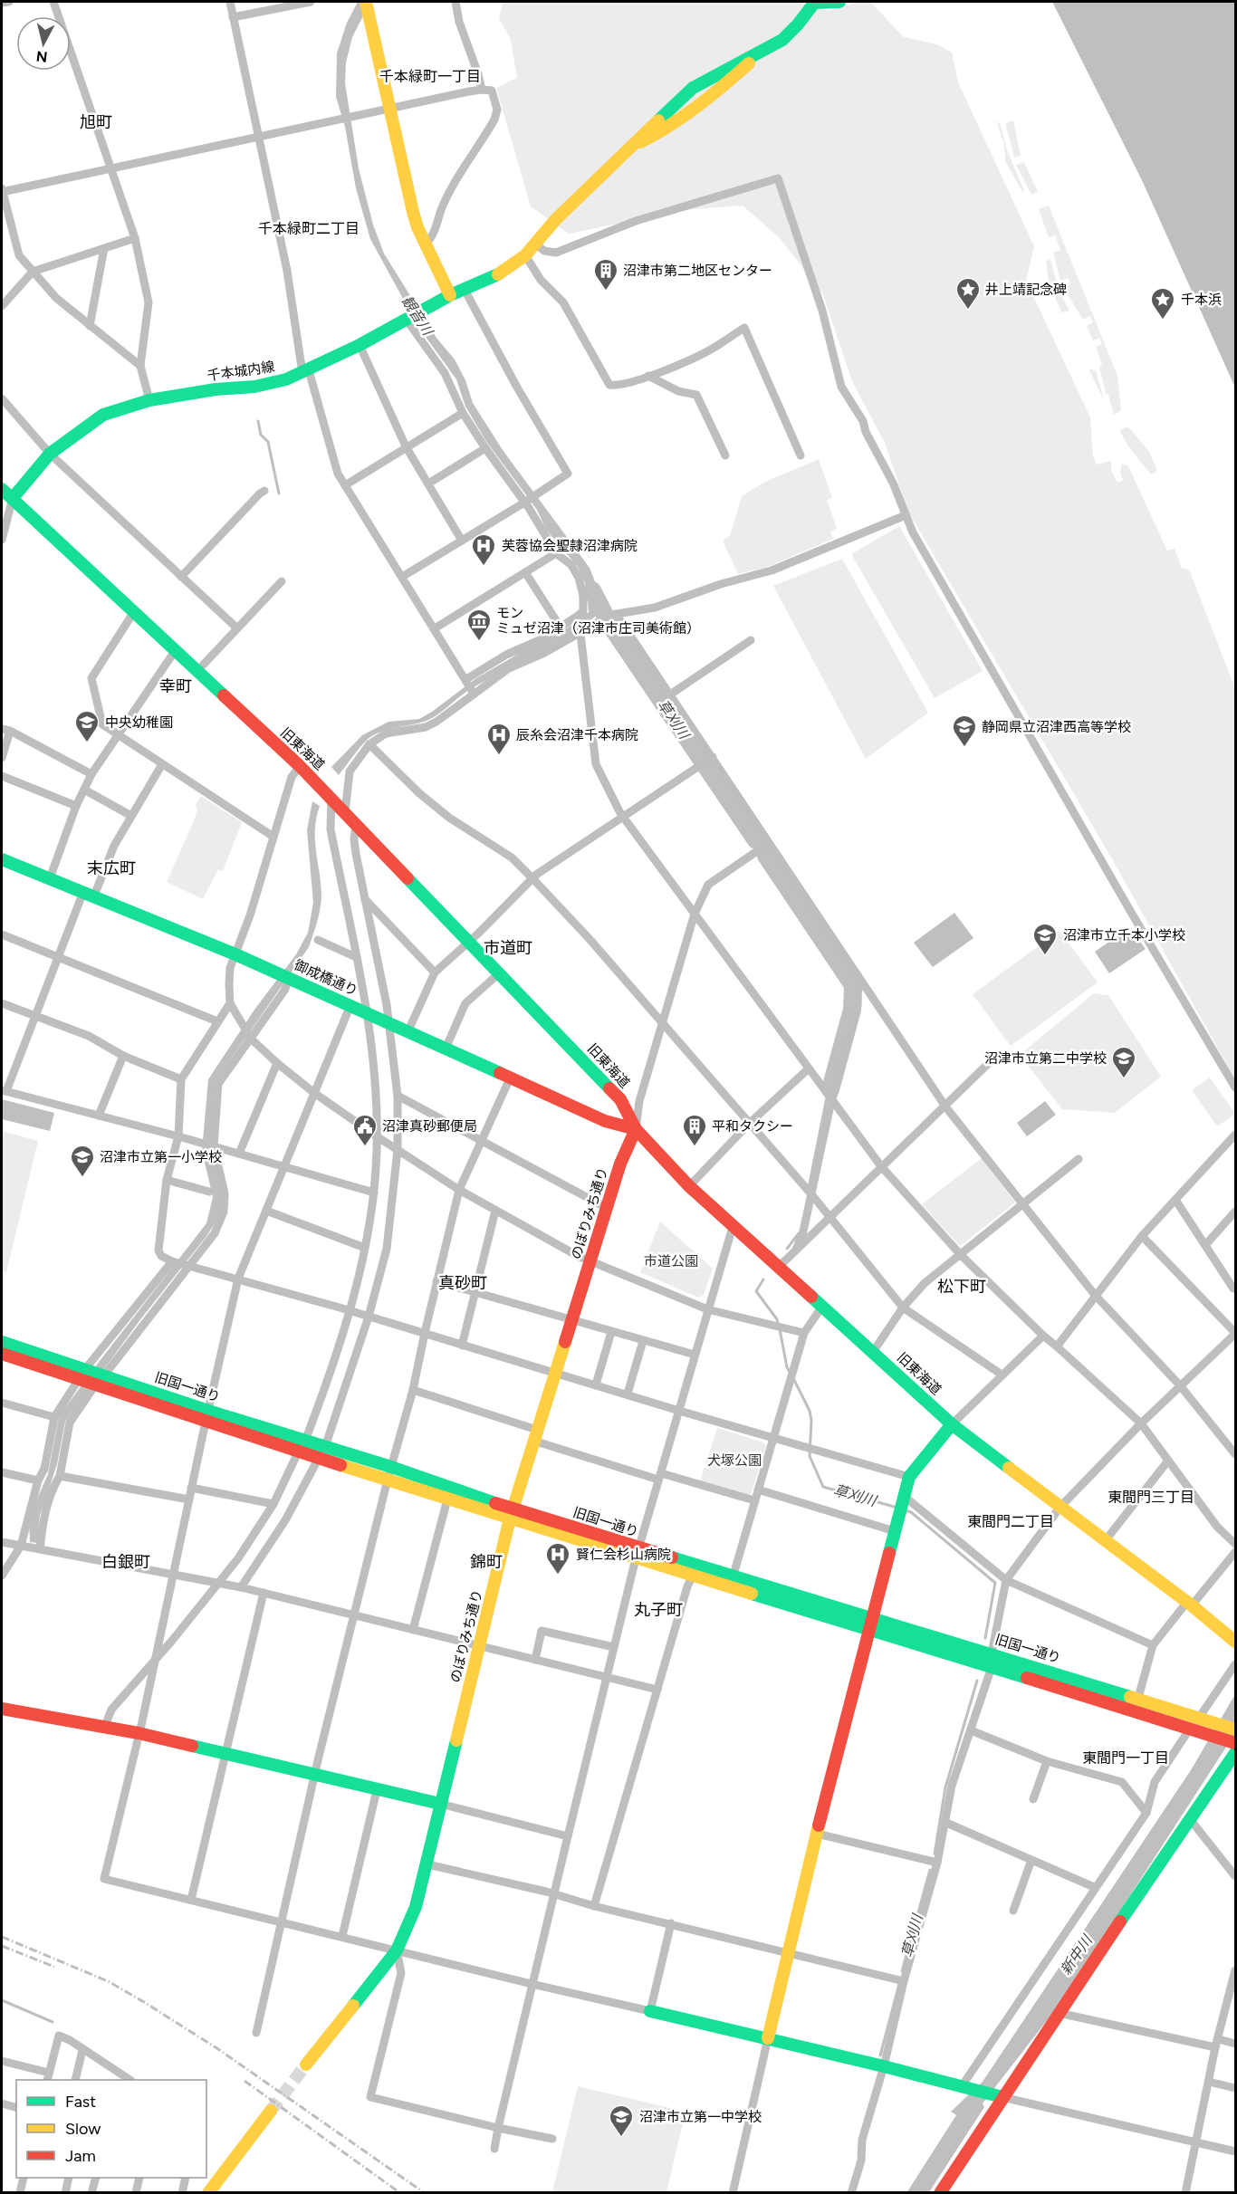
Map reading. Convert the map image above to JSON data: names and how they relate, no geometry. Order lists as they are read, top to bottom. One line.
{"streets":{"street":["千本城内線","旧東海道","御成橋通り","のぼりみち通り","旧国一通り"]},"crossings":[["千本城内線","旧東海道"],["旧東海道","御成橋通り"],["旧東海道","のぼりみち通り"],["御成橋通り","のぼりみち通り"],["のぼりみち通り","旧国一通り"]],"districts":["千本緑町一丁目","旭町","千本緑町二丁目","幸町","末広町","市道町","真砂町","松下町","東間門三丁目","東間門二丁目","白銀町","錦町","丸子町","東間門一丁目"],"water":["観音川","草刈川","新中川"],"parks":["市道公園","犬塚公園"],"places":{"building":["沼津市第二地区センター","平和タクシー"],"place":["井上靖記念碑","千本浜"],"hospital":["芙蓉協会聖隷沼津病院","辰糸会沼津千本病院","賢仁会杉山病院"],"museum":["モン ミュゼ沼津（沼津市庄司美術館）"],"school or university":["中央幼稚園","静岡県立沼津西高等学校","沼津市立千本小学校","沼津市立第二中学校","沼津市立第一小学校","沼津市立第一中学校"],"public building":["沼津真砂郵便局"]},"legend":["Fast","Slow","Jam"],"north":"bottom"}
